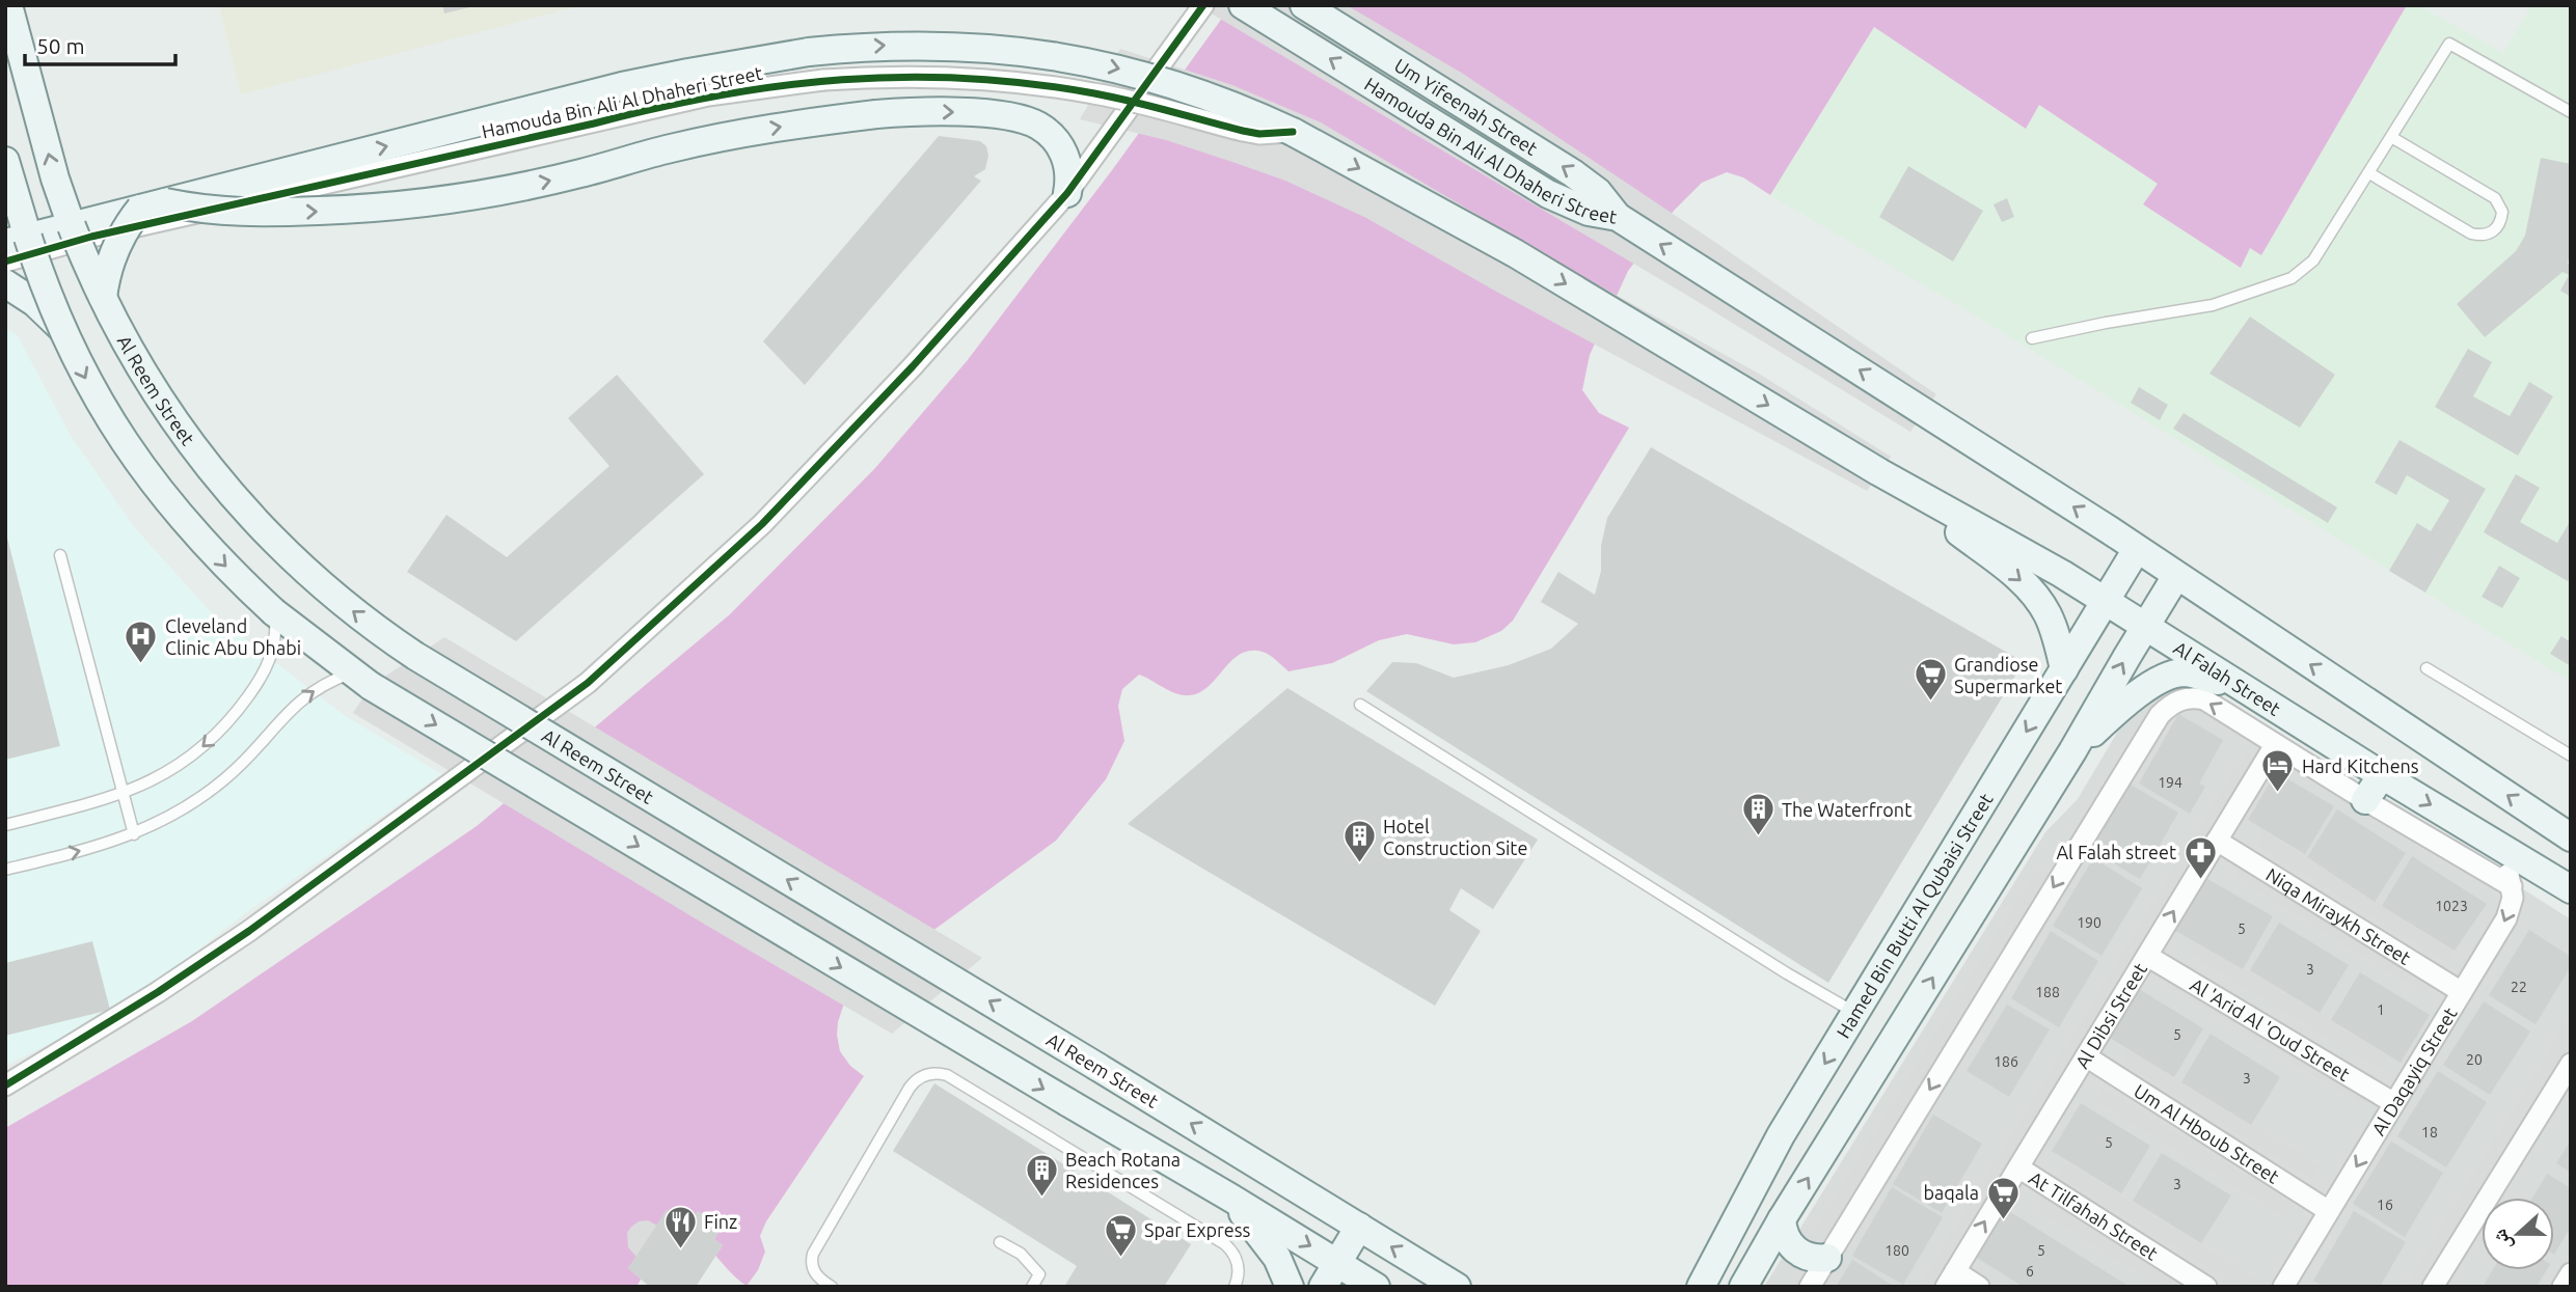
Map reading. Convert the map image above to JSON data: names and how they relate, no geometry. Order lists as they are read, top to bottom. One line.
{"streets":{"main road":["Hamouda Bin Ali Al Dhaheri Street","Um Yifeenah Street","Al Reem Street","Al Falah Street","Hamed Bin Butti Al Qubaisi Street"],"street":["Niqa Miraykh Street","Al Dibsi Street","Al 'Arid Al 'Oud Street","Al Daqayiq Street","Um Al Hboub Street","At Tilfahah Street"]},"crossings":[["Hamouda Bin Ali Al Dhaheri Street","Um Yifeenah Street"],["Hamouda Bin Ali Al Dhaheri Street","Al Reem Street"],["Hamouda Bin Ali Al Dhaheri Street","Al Falah Street"],["Hamouda Bin Ali Al Dhaheri Street","Hamed Bin Butti Al Qubaisi Street"],["Al Falah Street","Hamed Bin Butti Al Qubaisi Street"],["Al Falah Street","Al Daqayiq Street"],["Niqa Miraykh Street","Al Dibsi Street"],["Niqa Miraykh Street","Al Daqayiq Street"],["Al Dibsi Street","Al 'Arid Al 'Oud Street"],["Al Dibsi Street","Um Al Hboub Street"],["Al Dibsi Street","At Tilfahah Street"],["Al 'Arid Al 'Oud Street","Al Daqayiq Street"],["Al Daqayiq Street","Um Al Hboub Street"]],"one_way":["Um Yifeenah Street","Al Dibsi Street"],"places":{"hospital":["Cleveland Clinic Abu Dhabi"],"supermarket":["Grandiose Supermarket","baqala","Spar Express"],"hotel":["Hard Kitchens"],"building":["The Waterfront","Hotel Construction Site","Beach Rotana Residences"],"pharmacy":["Al Falah street"],"restaurant":["Finz"]},"house_numbers":["194","1023","190","5","3","22","188","1","5","20","186","3","18","5","3","16","180","5","6"],"scale_bar":"50 m","north":"left"}
